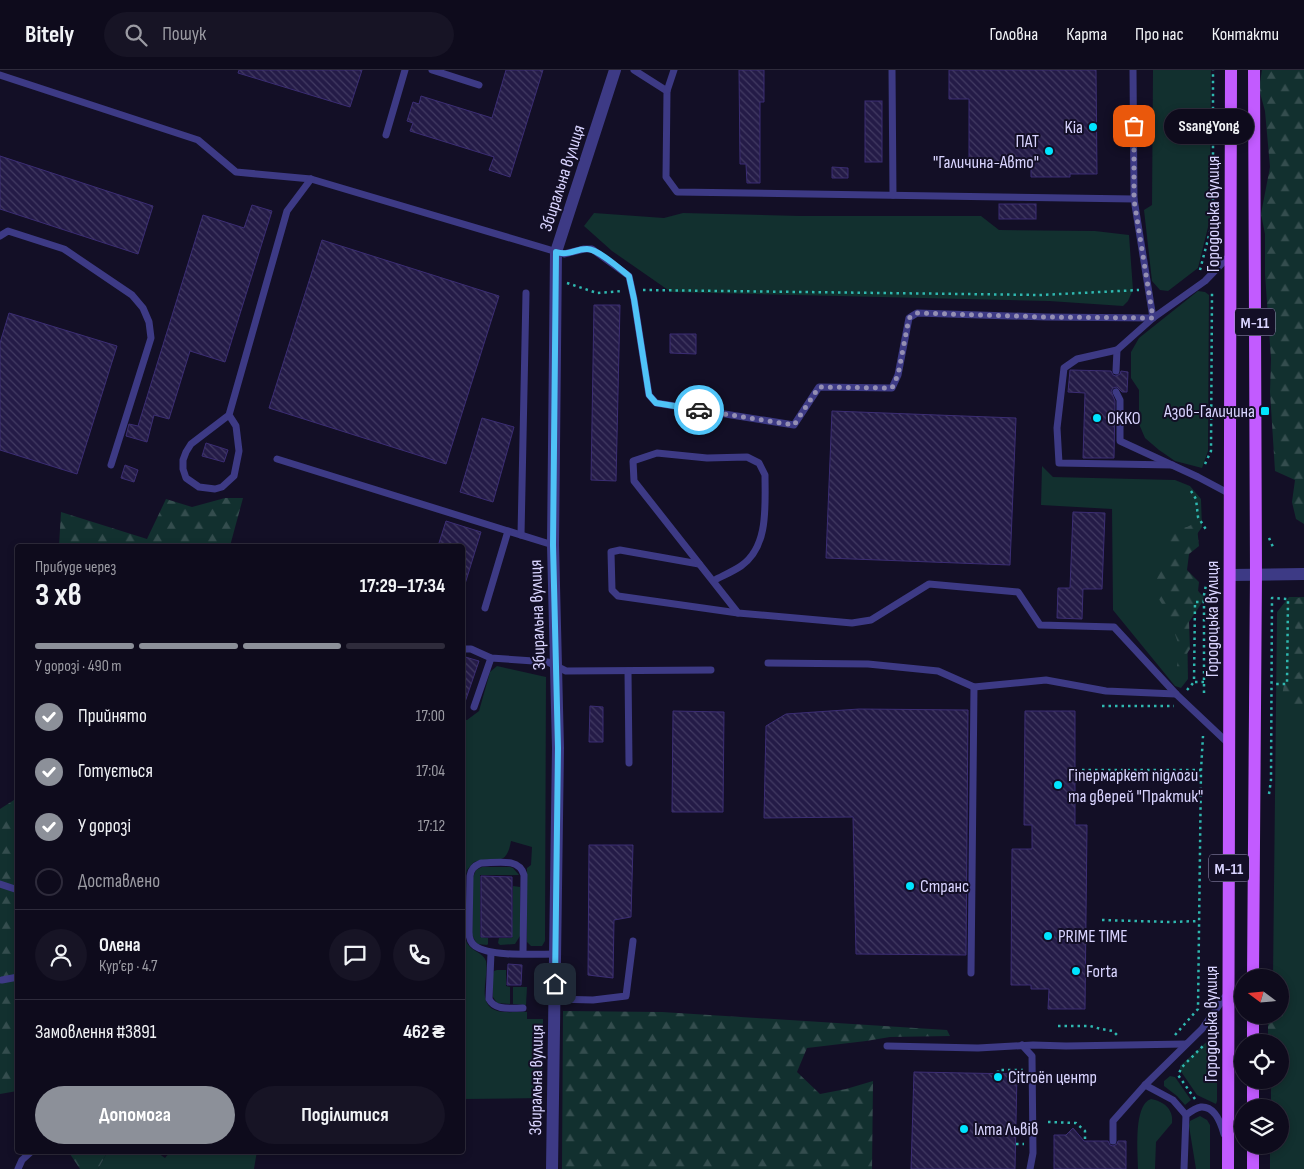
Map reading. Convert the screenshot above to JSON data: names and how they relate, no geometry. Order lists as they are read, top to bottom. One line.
{"streets":{"main road":["Городоцька вулиця","М-11"],"street":["Збиральна вулиця"]},"places":{"other":["SsangYong","Kia","ПАТ \"Галичина-Авто\"","ОККО","Гіпермаркет підлоги та дверей \"Практик\"","Странс","PRIME TIME","Forta","Citroën центр","Ілта Львів"],"transit":["Азов-Галичина"]},"north":"left","page":{"header":"Bitely","search":"Пошук","nav":["Головна","Карта","Про нас","Контакти"],"bubble":"SsangYong","heading":["3 хв","Прибуде через","17:29–17:34"],"panel":["Олена","Кур’єр · 4.7","Замовлення #3891","462 ₴"],"bar":"У дорозі · 490 m","list":[["Прийнято","17:00"],["Готується","17:04"],["У дорозі","17:12"],"Доставлено"],"buttons":["Допомога","Поділитися"]}}
